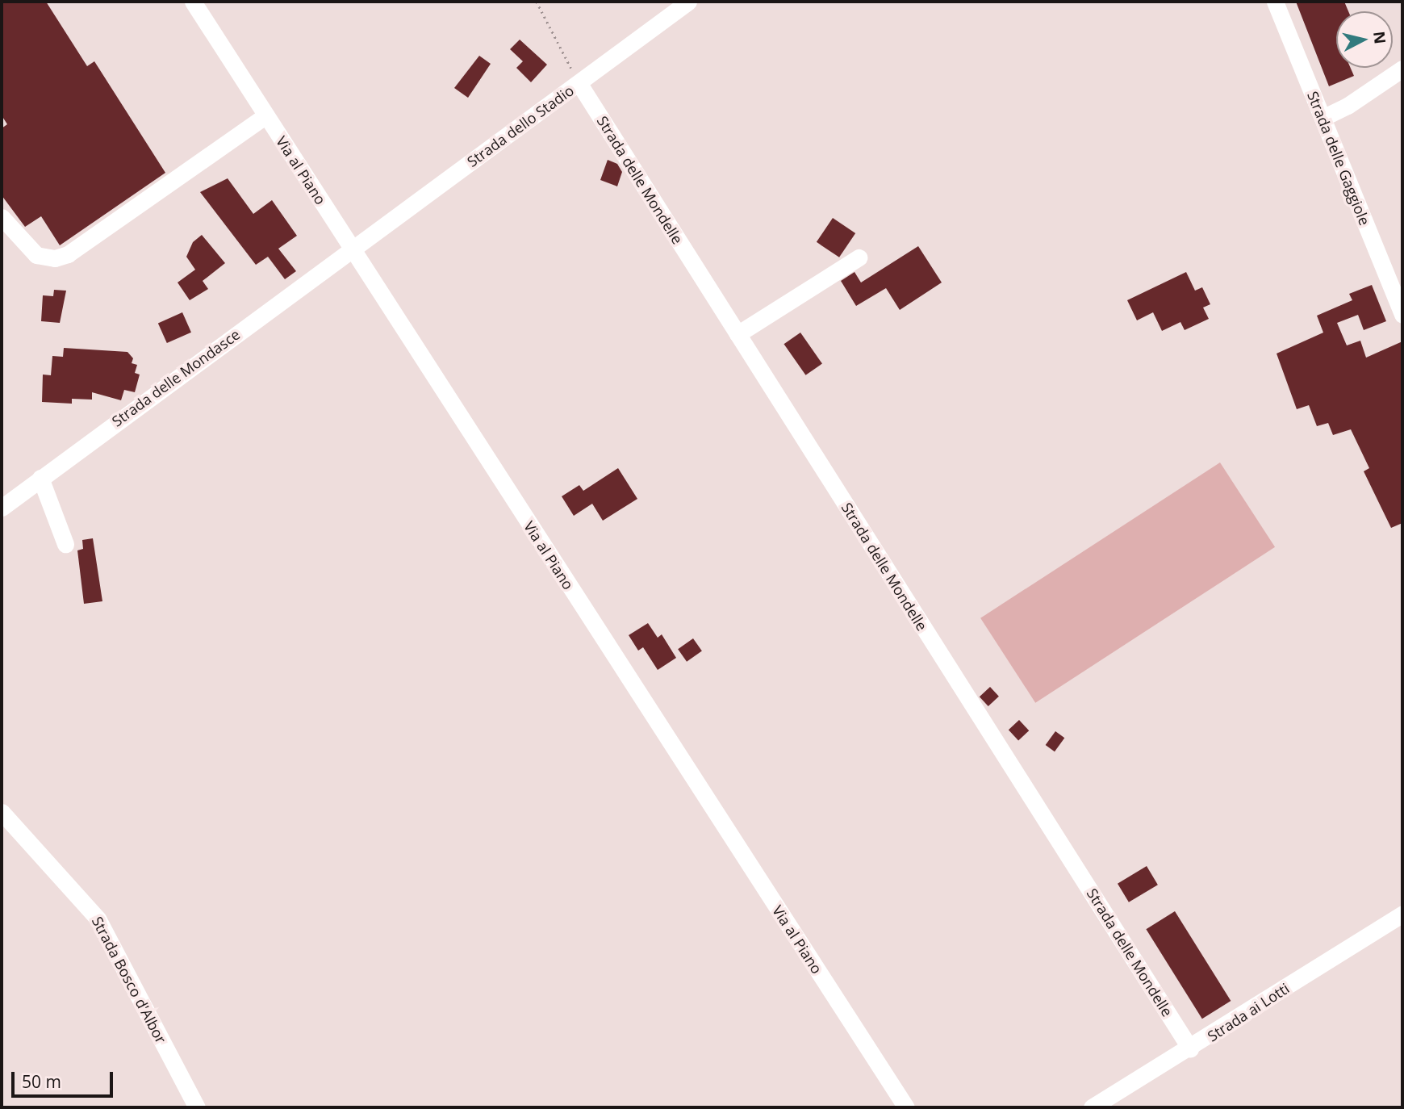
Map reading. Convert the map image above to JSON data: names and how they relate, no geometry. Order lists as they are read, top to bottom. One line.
{"streets":{"street":["Strada dello Stadio","Strada delle Gaggiole","Via al Piano","Strada delle Mondelle","Strada delle Mondasce","Strada Bosco d'Albor","Strada ai Lotti"]},"crossings":[["Strada dello Stadio","Via al Piano"],["Strada dello Stadio","Strada delle Mondelle"],["Strada dello Stadio","Strada delle Mondasce"],["Via al Piano","Strada delle Mondasce"],["Strada delle Mondelle","Strada ai Lotti"]],"scale_bar":"50 m","north":"right"}
